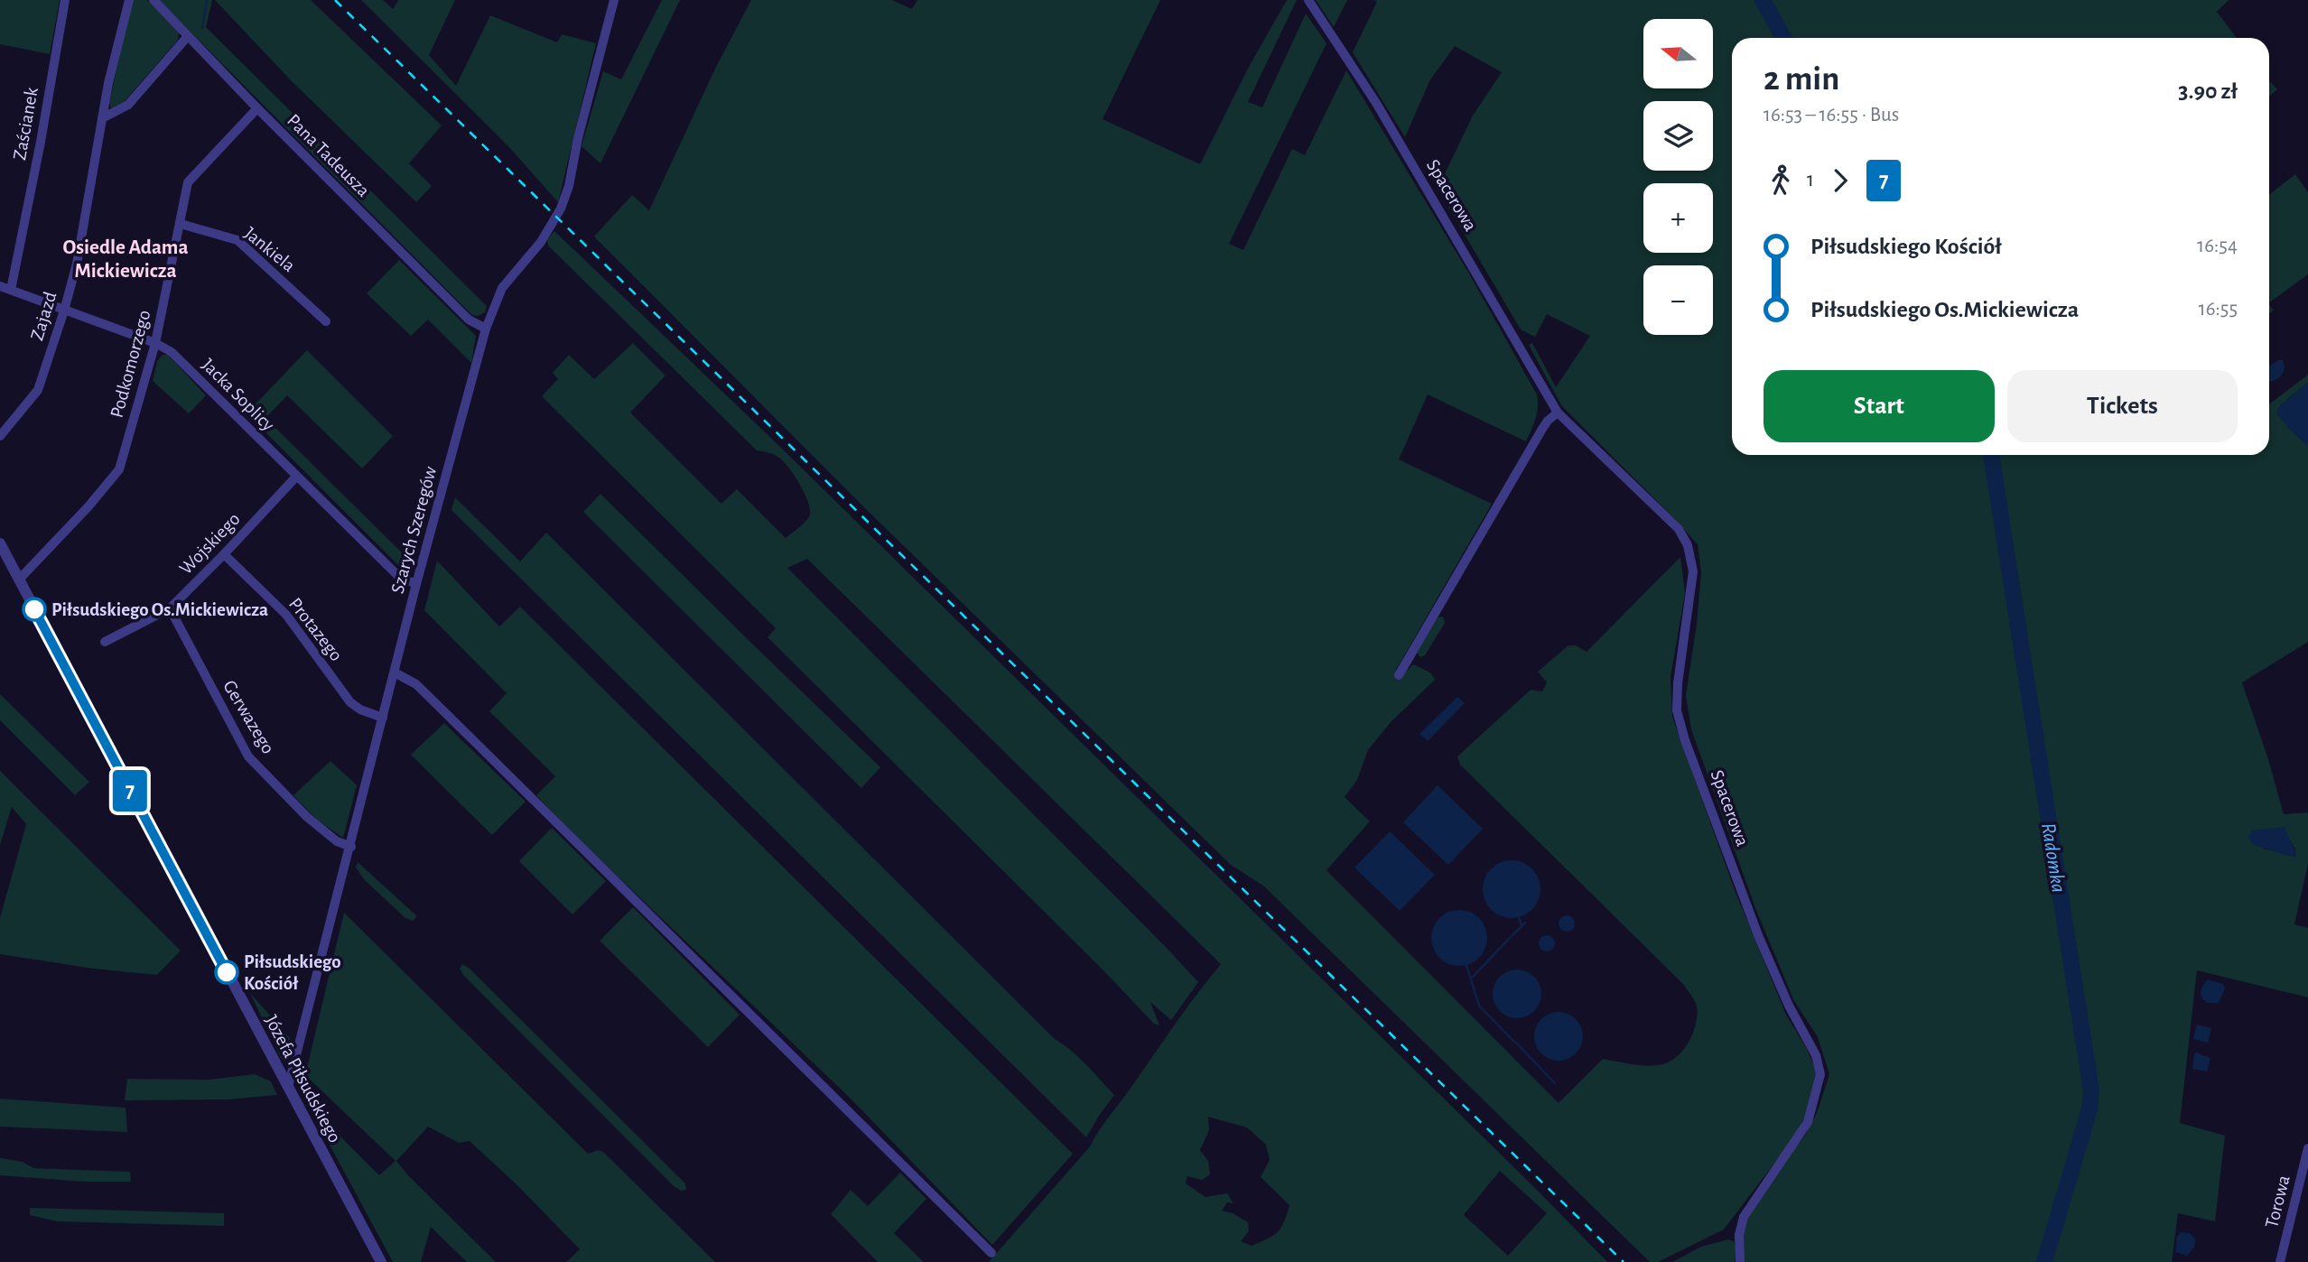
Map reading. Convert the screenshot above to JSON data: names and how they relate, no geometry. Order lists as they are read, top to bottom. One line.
{"streets":{"street":["Zaścianek","Pana Tadeusza","Spacerowa","Jankiela","Zajazd","Podkomorzego","Jacka Soplicy","Szarych Szeregów","Wojskiego","Protazego","Gerwazego","Józefa Piłsudskiego","Torowa"]},"crossings":[["Zaścianek","Jacka Soplicy"],["Pana Tadeusza","Podkomorzego"],["Pana Tadeusza","Szarych Szeregów"],["Jankiela","Podkomorzego"],["Zajazd","Jacka Soplicy"],["Podkomorzego","Jacka Soplicy"],["Podkomorzego","Józefa Piłsudskiego"],["Jacka Soplicy","Szarych Szeregów"],["Jacka Soplicy","Wojskiego"],["Szarych Szeregów","Protazego"],["Szarych Szeregów","Gerwazego"],["Szarych Szeregów","Józefa Piłsudskiego"],["Wojskiego","Protazego"],["Wojskiego","Gerwazego"]],"districts":["Osiedle Adama Mickiewicza"],"water":["Radomka"],"places":["Piłsudskiego Os.Mickiewicza","Piłsudskiego Kościół"],"lines":["bus line 7"],"north":"left","page":{"on_map":"7","map_buttons":["+","−"],"heading":["2 min","16:53 – 16:55 · Bus","3.90 zł"],"legs":["1","7"],"list":[{"name":"Piłsudskiego Kościół","value":"16:54"},{"name":"Piłsudskiego Os.Mickiewicza","value":"16:55"}],"buttons":["Start","Tickets"]}}
